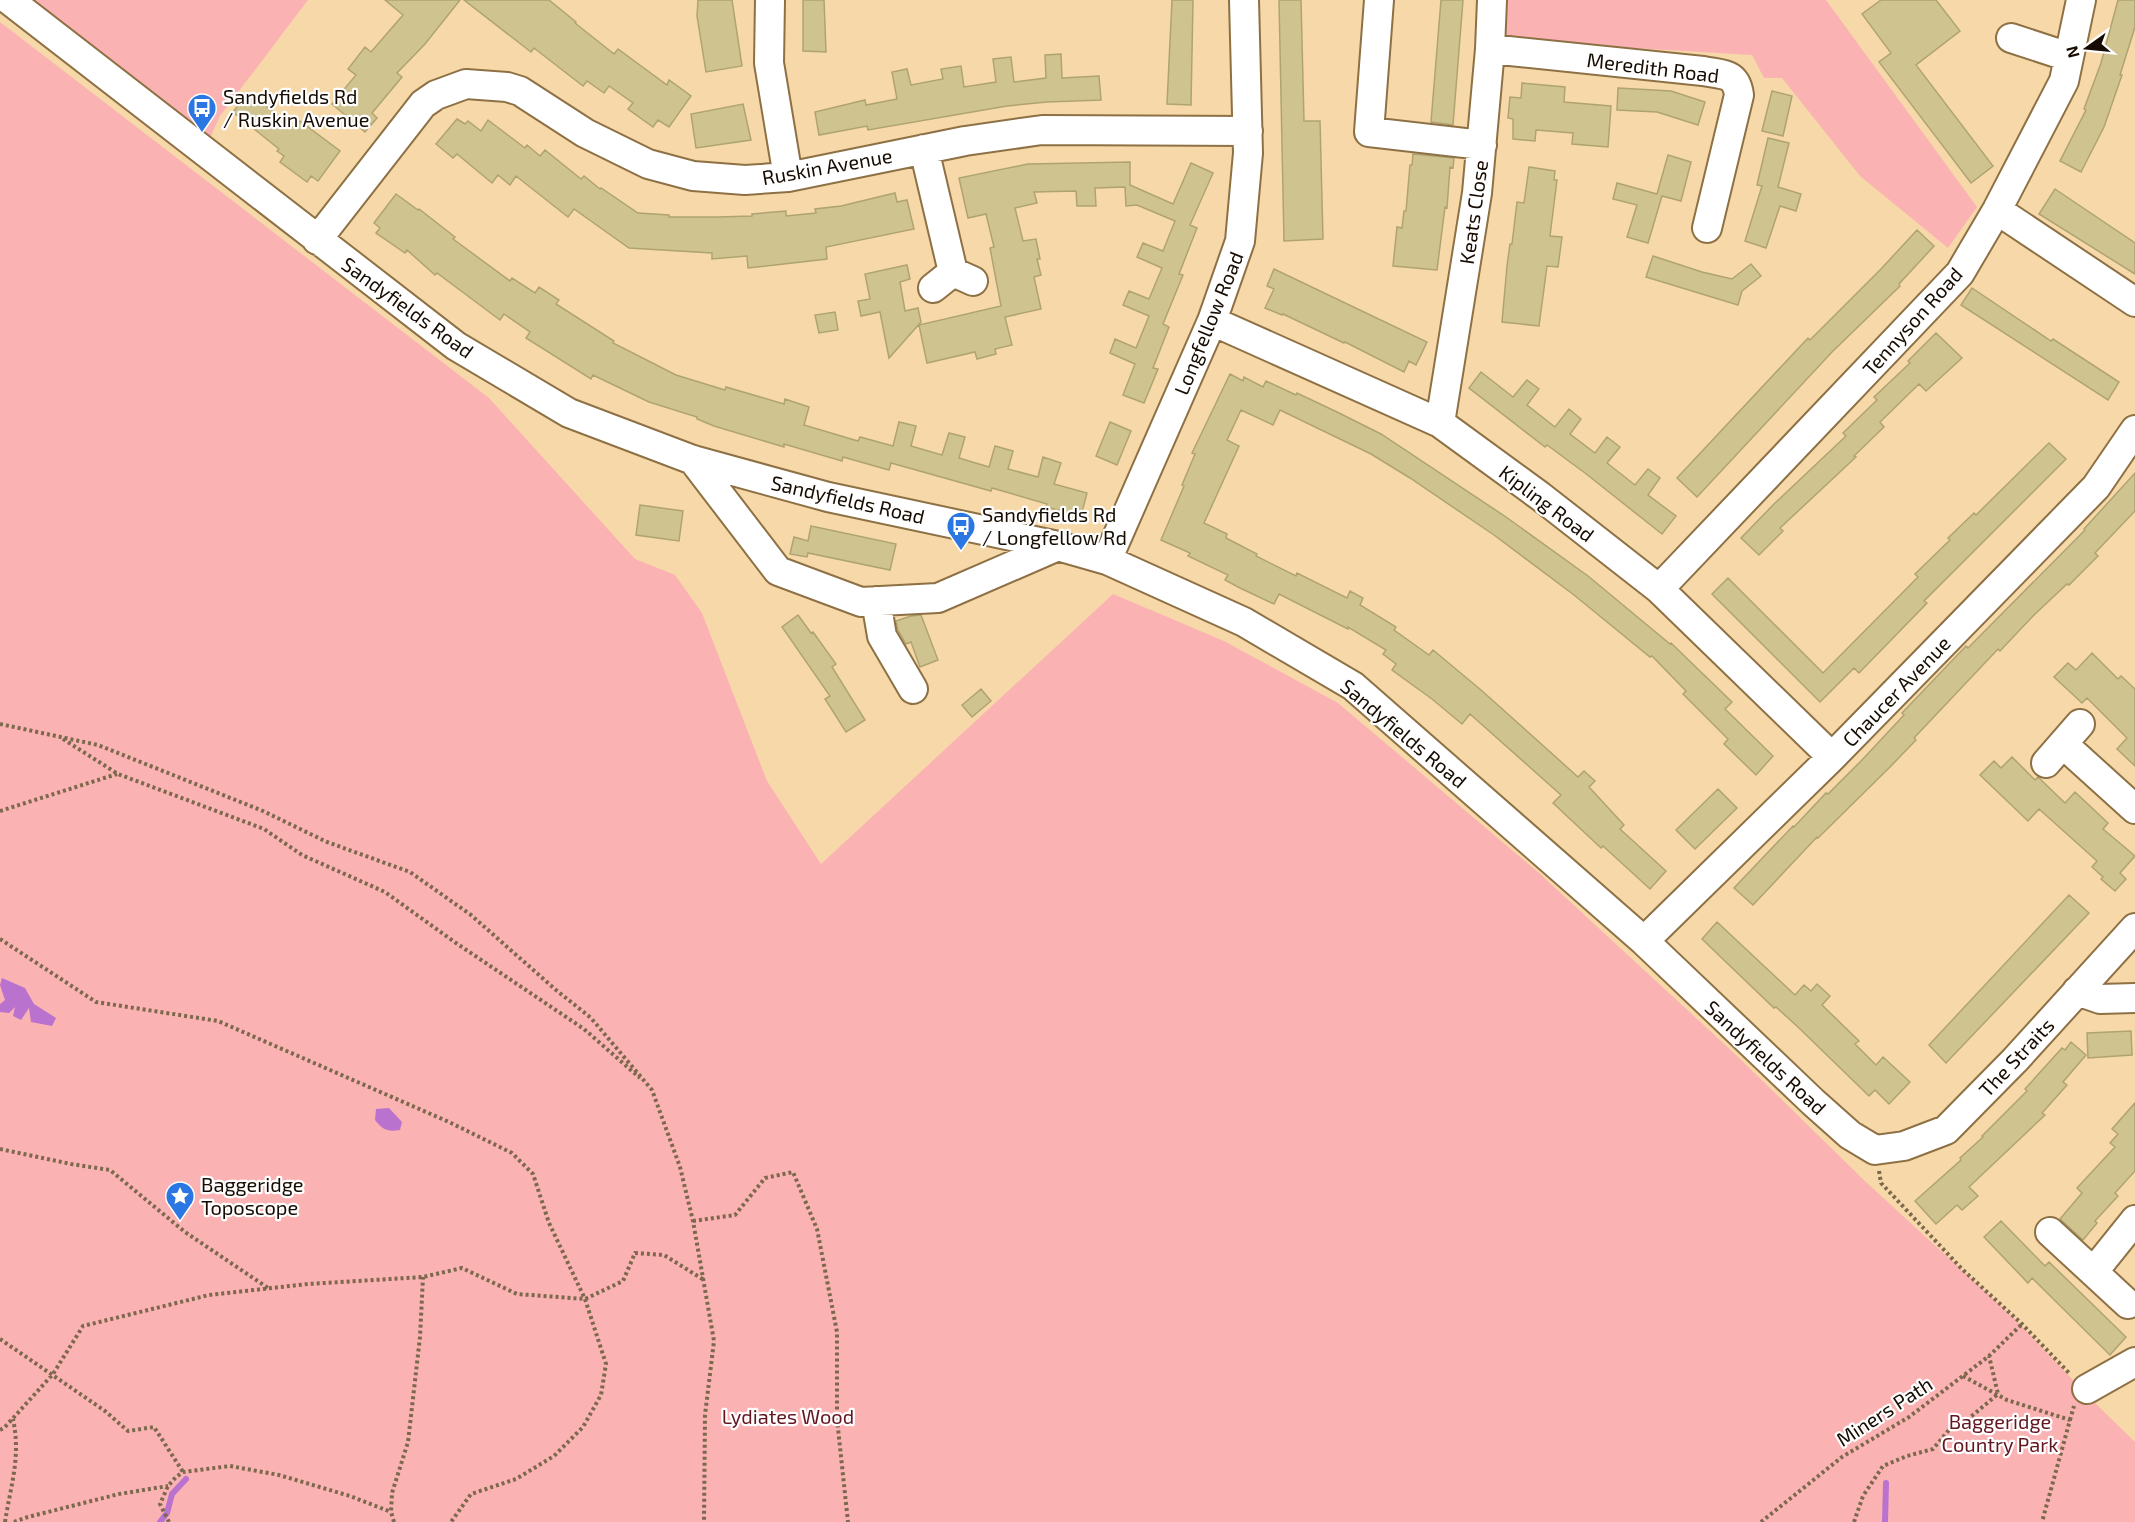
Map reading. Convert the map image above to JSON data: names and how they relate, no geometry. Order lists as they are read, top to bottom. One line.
{"streets":{"street":["Meredith Road","Ruskin Avenue","Keats Close","Sandyfields Road","Tennyson Road","Longfellow Road","Kipling Road","Chaucer Avenue","The Straits"],"path":["Miners Path"]},"crossings":[["Meredith Road","Keats Close"],["Ruskin Avenue","Sandyfields Road"],["Ruskin Avenue","Longfellow Road"],["Keats Close","Kipling Road"],["Sandyfields Road","Longfellow Road"],["Sandyfields Road","Chaucer Avenue"],["Sandyfields Road","The Straits"],["Tennyson Road","Kipling Road"],["Longfellow Road","Kipling Road"],["Kipling Road","Chaucer Avenue"]],"parks":["Lydiates Wood","Baggeridge Country Park"],"places":{"bus stop":["Sandyfields Rd / Ruskin Avenue","Sandyfields Rd / Longfellow Rd"],"place":["Baggeridge Toposcope"]},"north":"left"}
